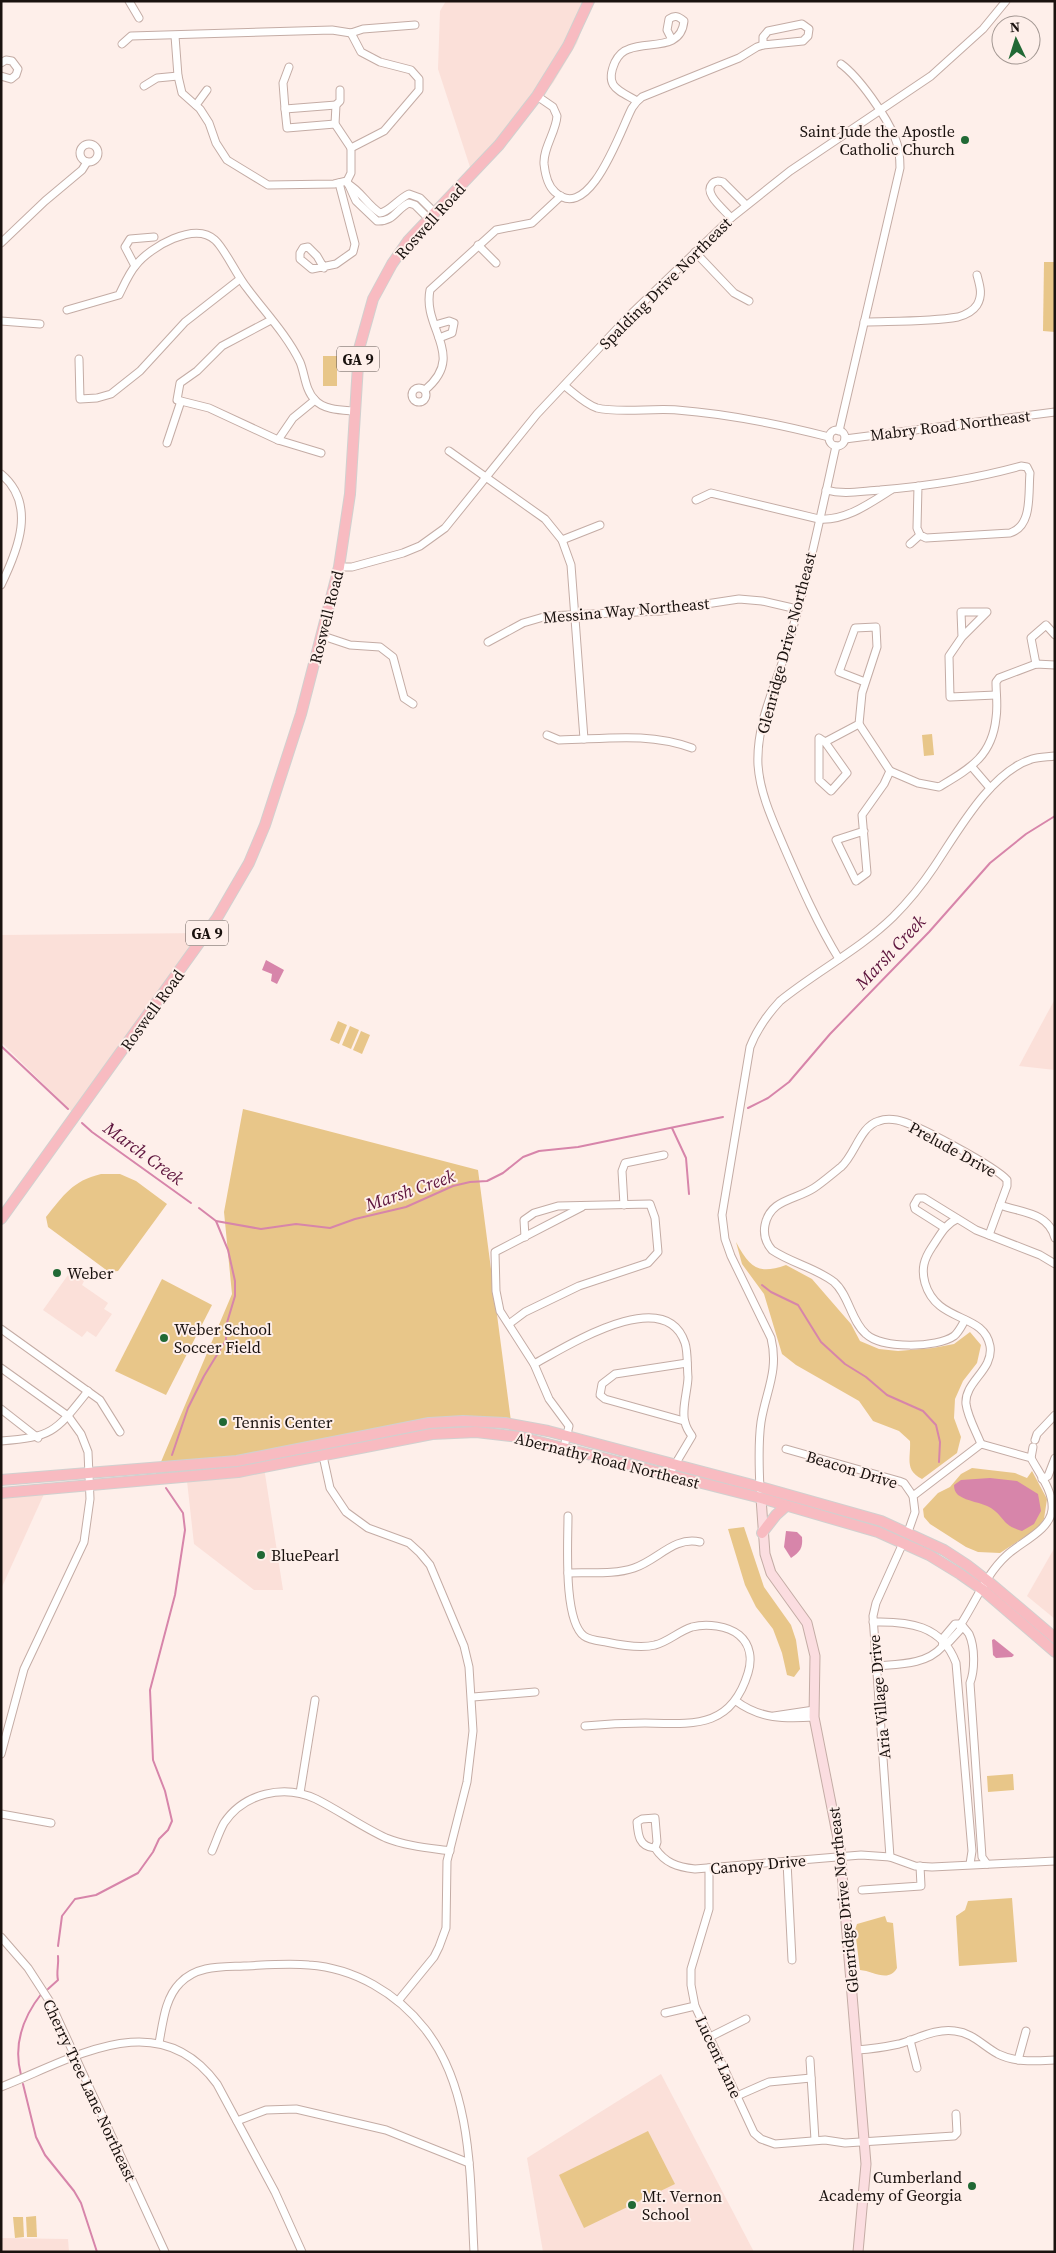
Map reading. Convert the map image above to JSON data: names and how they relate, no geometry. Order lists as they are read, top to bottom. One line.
{"streets":{"main road":["Roswell Road","GA 9","Abernathy Road Northeast"],"street":["Spalding Drive Northeast","Mabry Road Northeast","Messina Way Northeast","Glenridge Drive Northeast","Prelude Drive","Beacon Drive","Aria Village Drive","Canopy Drive","Lucent Lane","Cherry Tree Lane Northeast"]},"crossings":[["Roswell Road","Spalding Drive Northeast"],["Mabry Road Northeast","Glenridge Drive Northeast"],["Messina Way Northeast","Glenridge Drive Northeast"],["Glenridge Drive Northeast","Abernathy Road Northeast"],["Glenridge Drive Northeast","Canopy Drive"],["Glenridge Drive Northeast","Lucent Lane"],["Abernathy Road Northeast","Aria Village Drive"],["Aria Village Drive","Canopy Drive"],["Canopy Drive","Lucent Lane"]],"water":["Marsh Creek","March Creek"],"places":["Saint Jude the Apostle Catholic Church","Weber","Weber School Soccer Field","Tennis Center","BluePearl","Cumberland Academy of Georgia","Mt. Vernon School"],"north":"top"}
